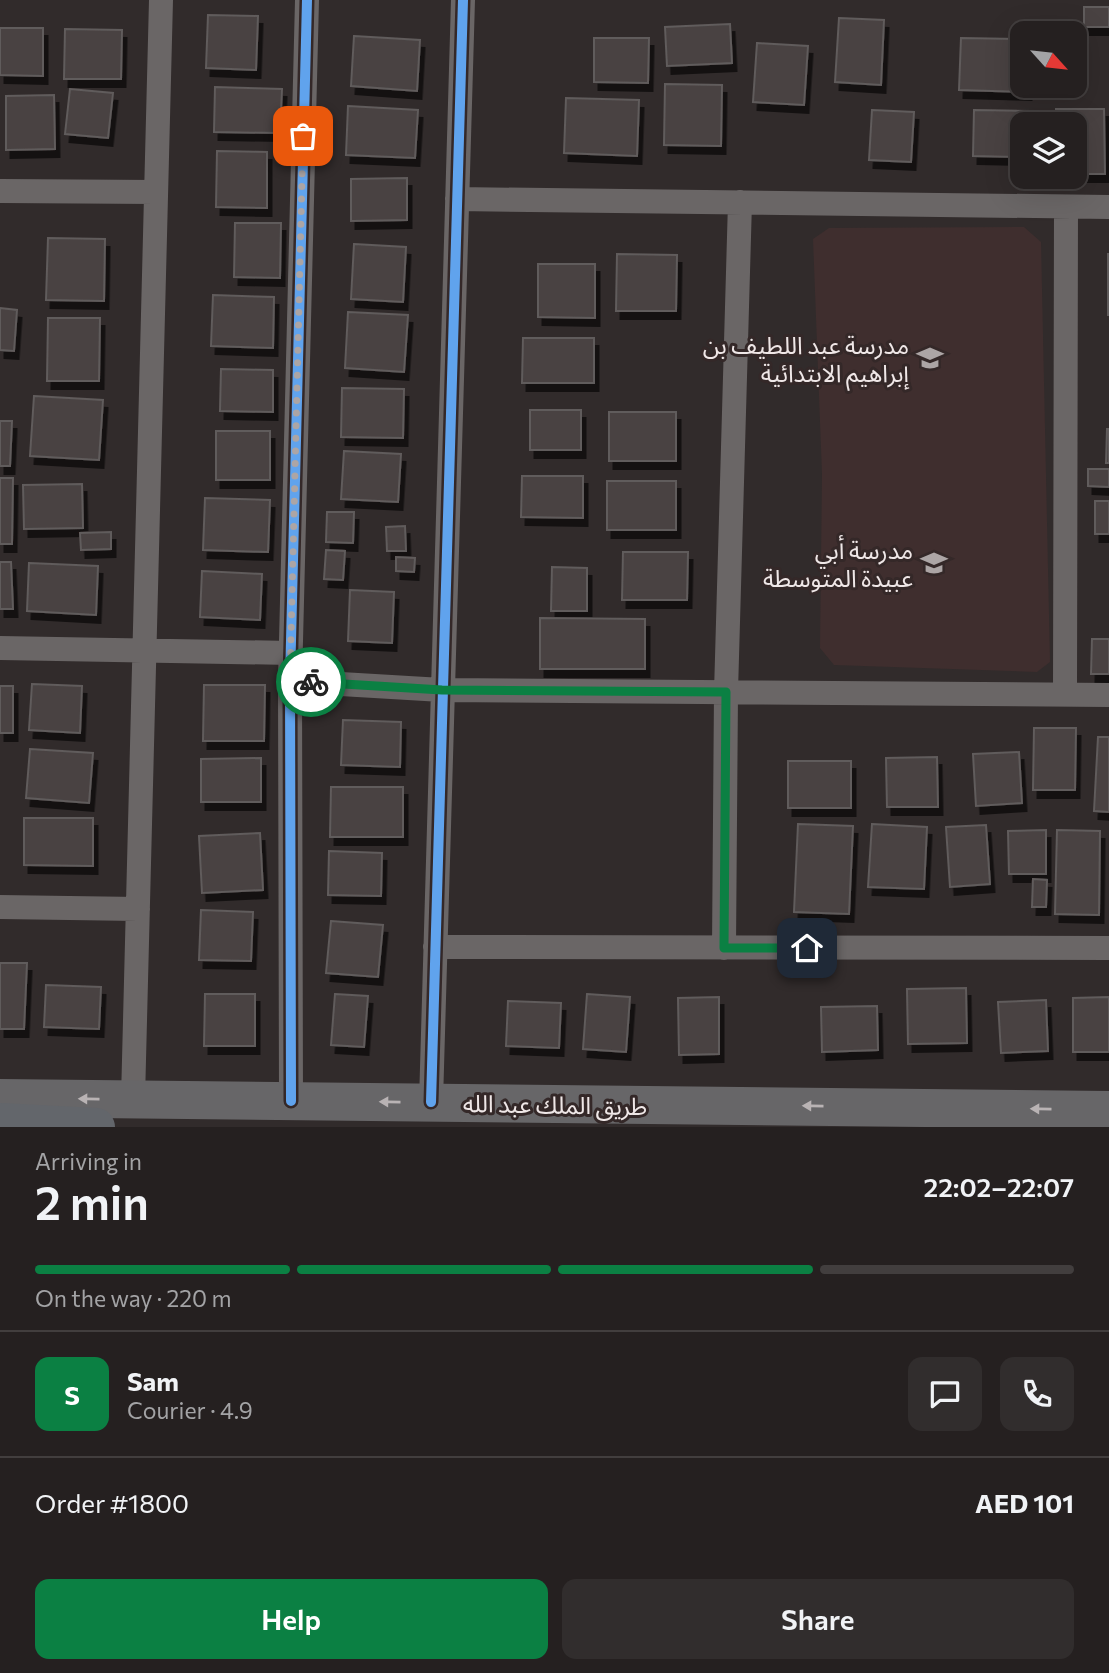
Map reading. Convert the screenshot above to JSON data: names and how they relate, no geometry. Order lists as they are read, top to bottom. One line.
{"streets":{"main road":["طريق الملك عبد الله"]},"one_way":["طريق الملك عبد الله"],"places":{"school or university":["مدرسة عبد اللطيف بن إبراهيم الابتدائية","مدرسة أبي عبيدة المتوسطة"]},"north":"bottom right","page":{"heading":["2 min","Arriving in","22:02–22:07"],"panel":["Sam","Courier · 4.9","Order #1800","AED 101"],"bar":"On the way · 220 m","round":"S","buttons":["Help","Share"]}}
